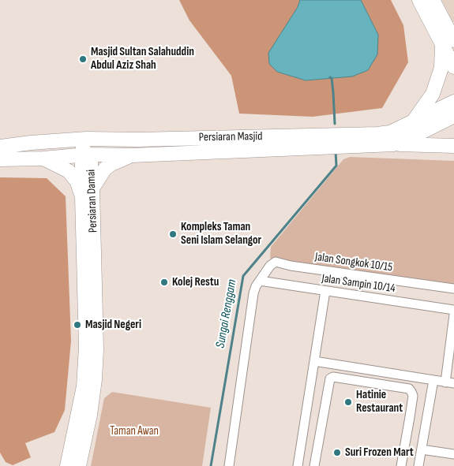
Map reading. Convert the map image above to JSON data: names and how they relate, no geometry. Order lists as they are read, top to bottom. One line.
{"streets":{"main road":["Persiaran Masjid","Persiaran Damai"],"street":["Jalan Songkok 10/15","Jalan Sampin 10/14"]},"crossings":[["Persiaran Masjid","Persiaran Damai"],["Jalan Songkok 10/15","Jalan Sampin 10/14"]],"water":["Sungai Renggam"],"parks":["Taman Awan"],"places":["Masjid Sultan Salahuddin Abdul Aziz Shah","Kompleks Taman Seni Islam Selangor","Kolej Restu","Masjid Negeri","Hatinie Restaurant","Suri Frozen Mart"]}
